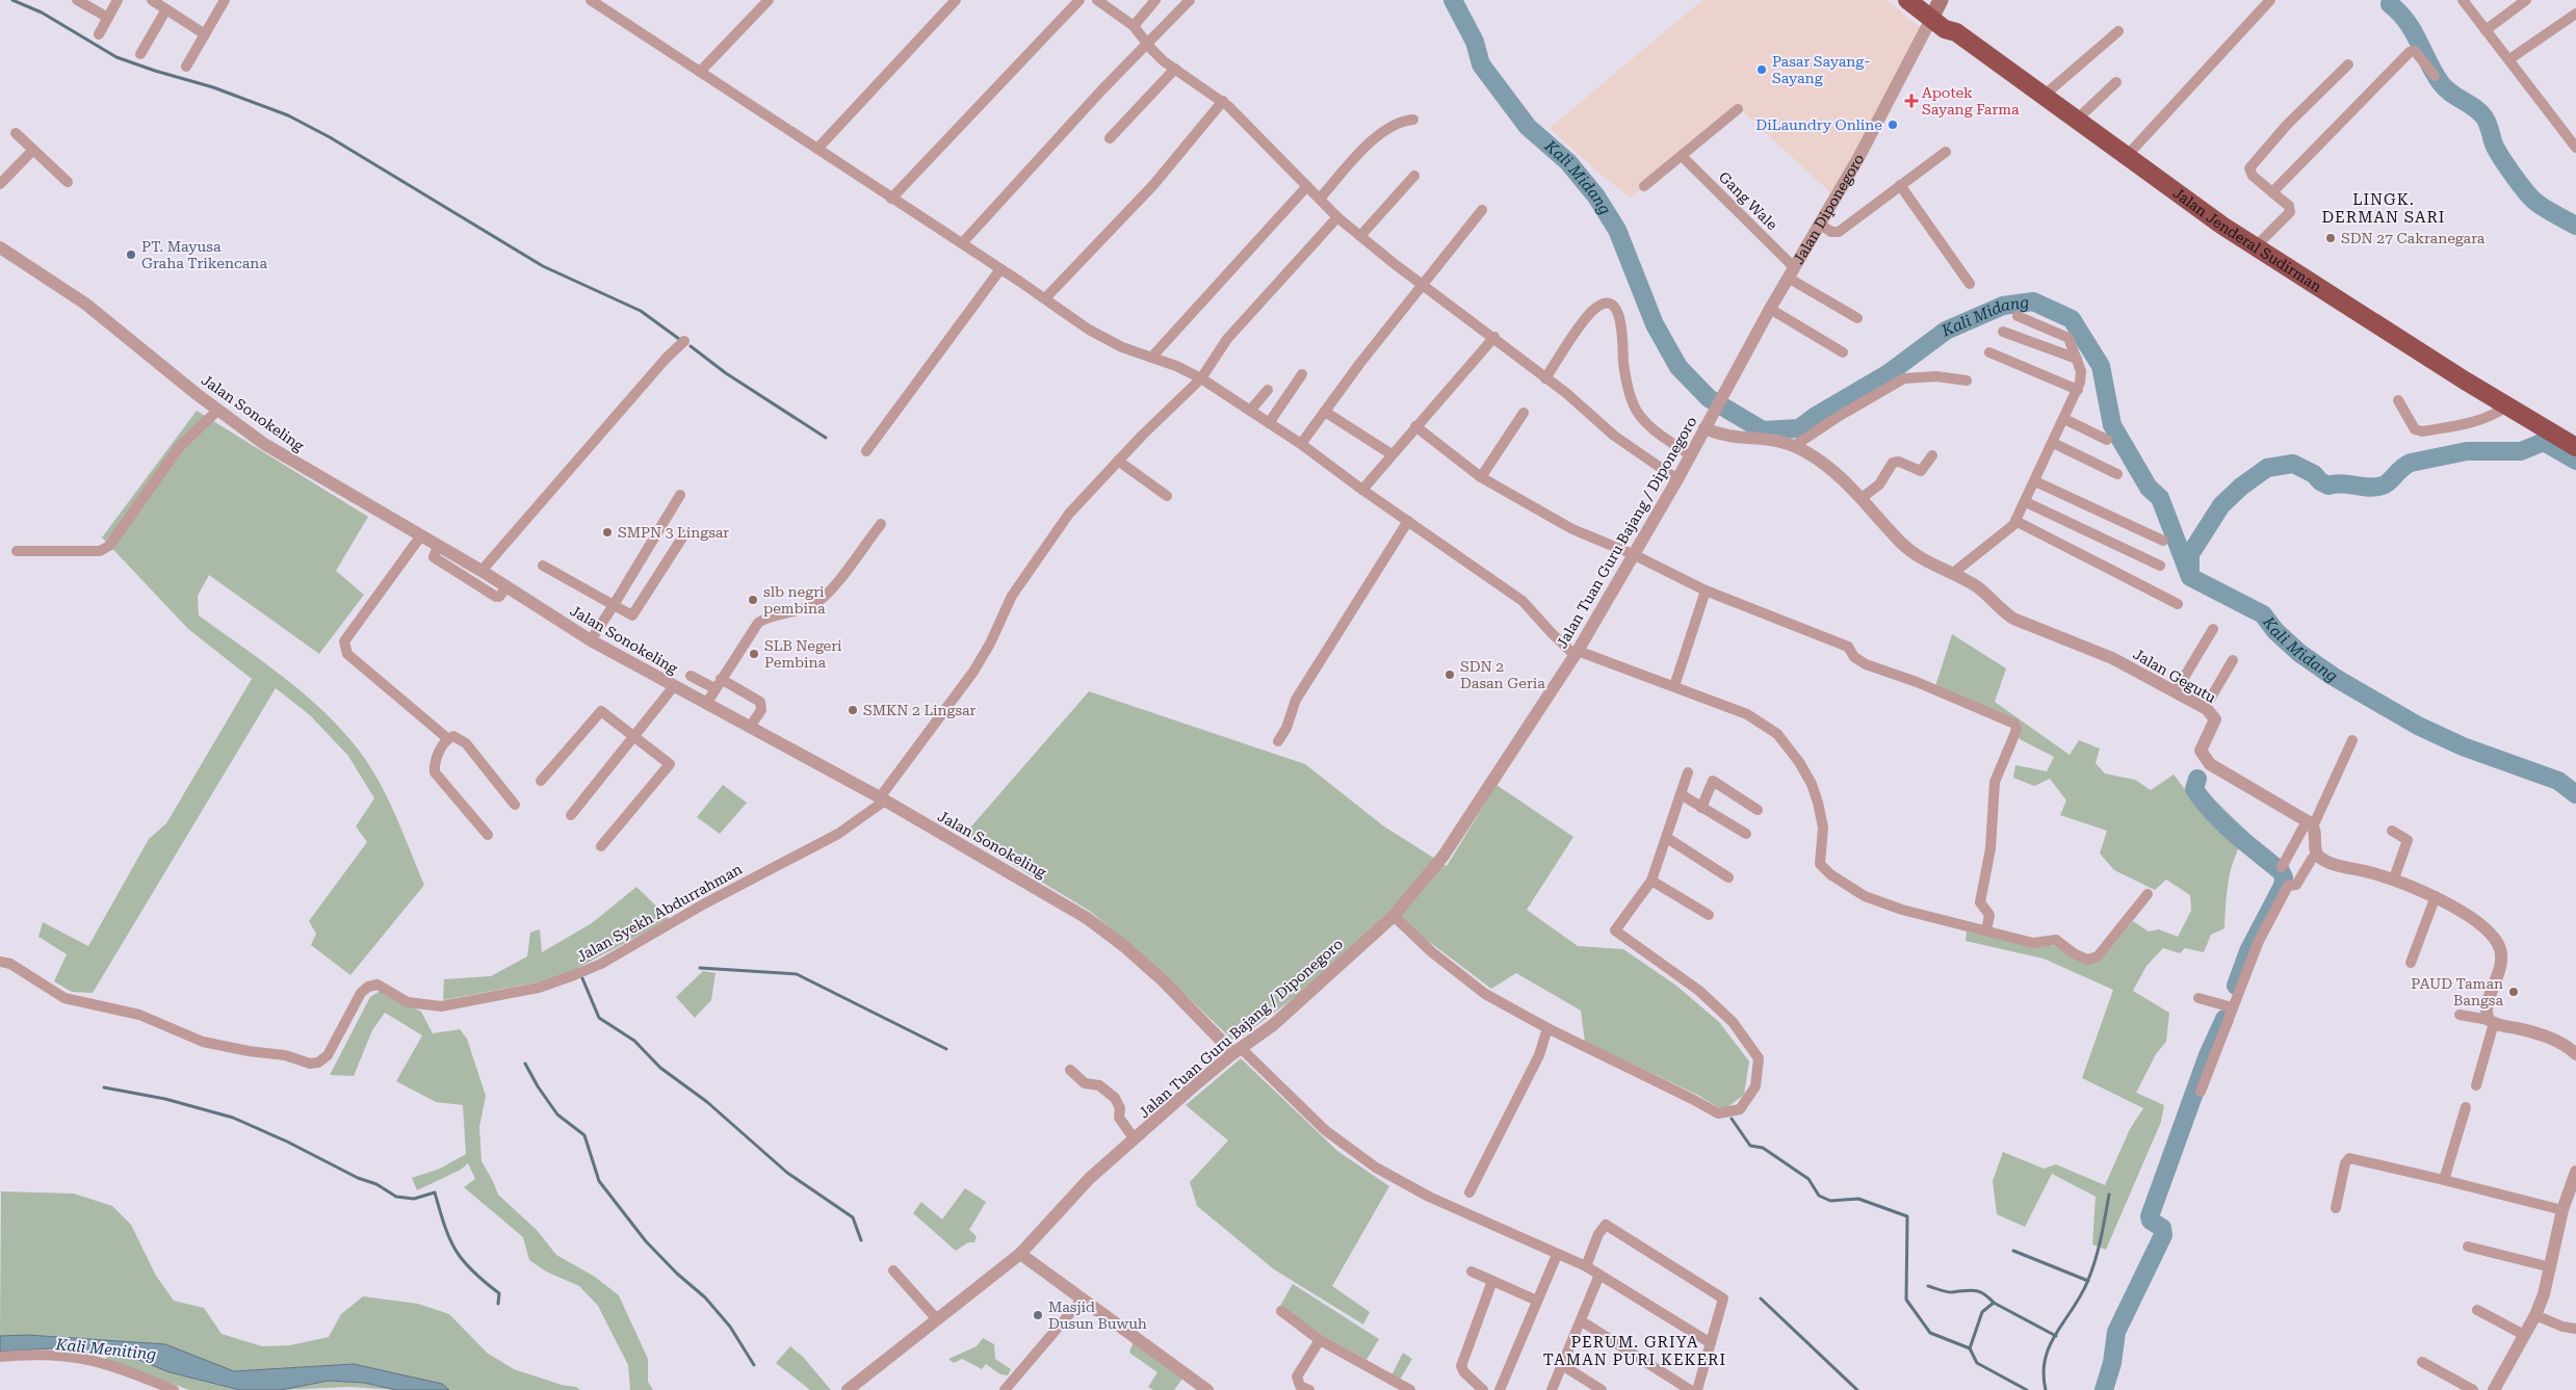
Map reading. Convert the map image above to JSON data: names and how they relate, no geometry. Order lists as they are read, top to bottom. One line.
{"streets":{"highway":["Jalan Jenderal Sudirman"],"street":["Gang Wale","Jalan Diponegoro","Jalan Sonokeling","Jalan Tuan Guru Bajang / Diponegoro","Jalan Gegutu","Jalan Syekh Abdurrahman"]},"crossings":[["Gang Wale","Jalan Diponegoro"],["Jalan Diponegoro","Jalan Jenderal Sudirman"],["Jalan Diponegoro","Jalan Tuan Guru Bajang / Diponegoro"],["Jalan Sonokeling","Jalan Tuan Guru Bajang / Diponegoro"],["Jalan Sonokeling","Jalan Syekh Abdurrahman"],["Jalan Tuan Guru Bajang / Diponegoro","Jalan Gegutu"]],"districts":["LINGK. DERMAN SARI","PERUM. GRIYA TAMAN PURI KEKERI"],"water":["Kali Midang","Kali Meniting"],"places":{"other":["Pasar Sayang- Sayang","DiLaundry Online","SDN 27 Cakranegara","PT. Mayusa Graha Trikencana","SMPN 3 Lingsar","slb negri pembina","SLB Negeri Pembina","SDN 2 Dasan Geria","SMKN 2 Lingsar","PAUD Taman Bangsa","Masjid Dusun Buwuh"],"health":["Apotek Sayang Farma"]}}
